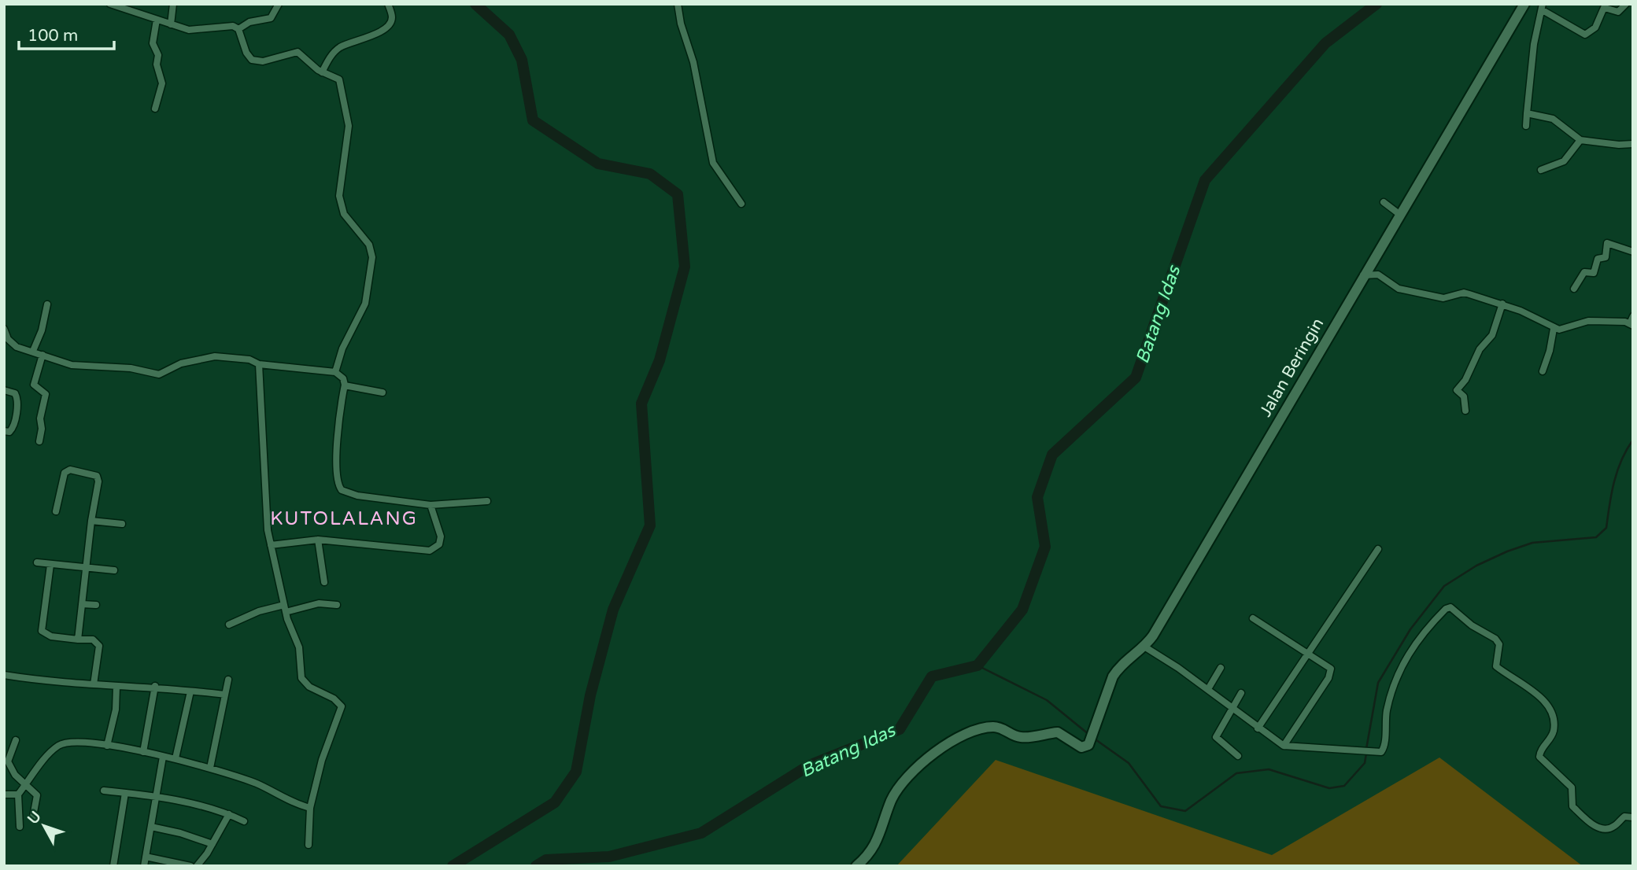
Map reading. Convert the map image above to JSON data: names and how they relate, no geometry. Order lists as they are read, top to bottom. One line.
{"streets":{"street":["Jalan Beringin"]},"districts":["KUTOLALANG"],"water":["Batang Idas"],"scale_bar":"100 m","north":"top left"}
